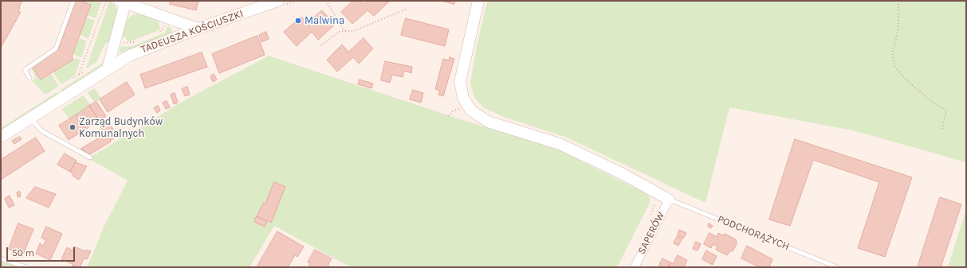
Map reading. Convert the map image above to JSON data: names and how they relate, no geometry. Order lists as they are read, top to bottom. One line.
{"streets":{"street":["TADEUSZA KOŚCIUSZKI","SAPERÓW"],"lane":["PODCHORĄŻYCH"]},"crossings":[["SAPERÓW","PODCHORĄŻYCH"]],"places":["Malwina","Zarząd Budynków Komunalnych"],"scale_bar":"50 m"}
